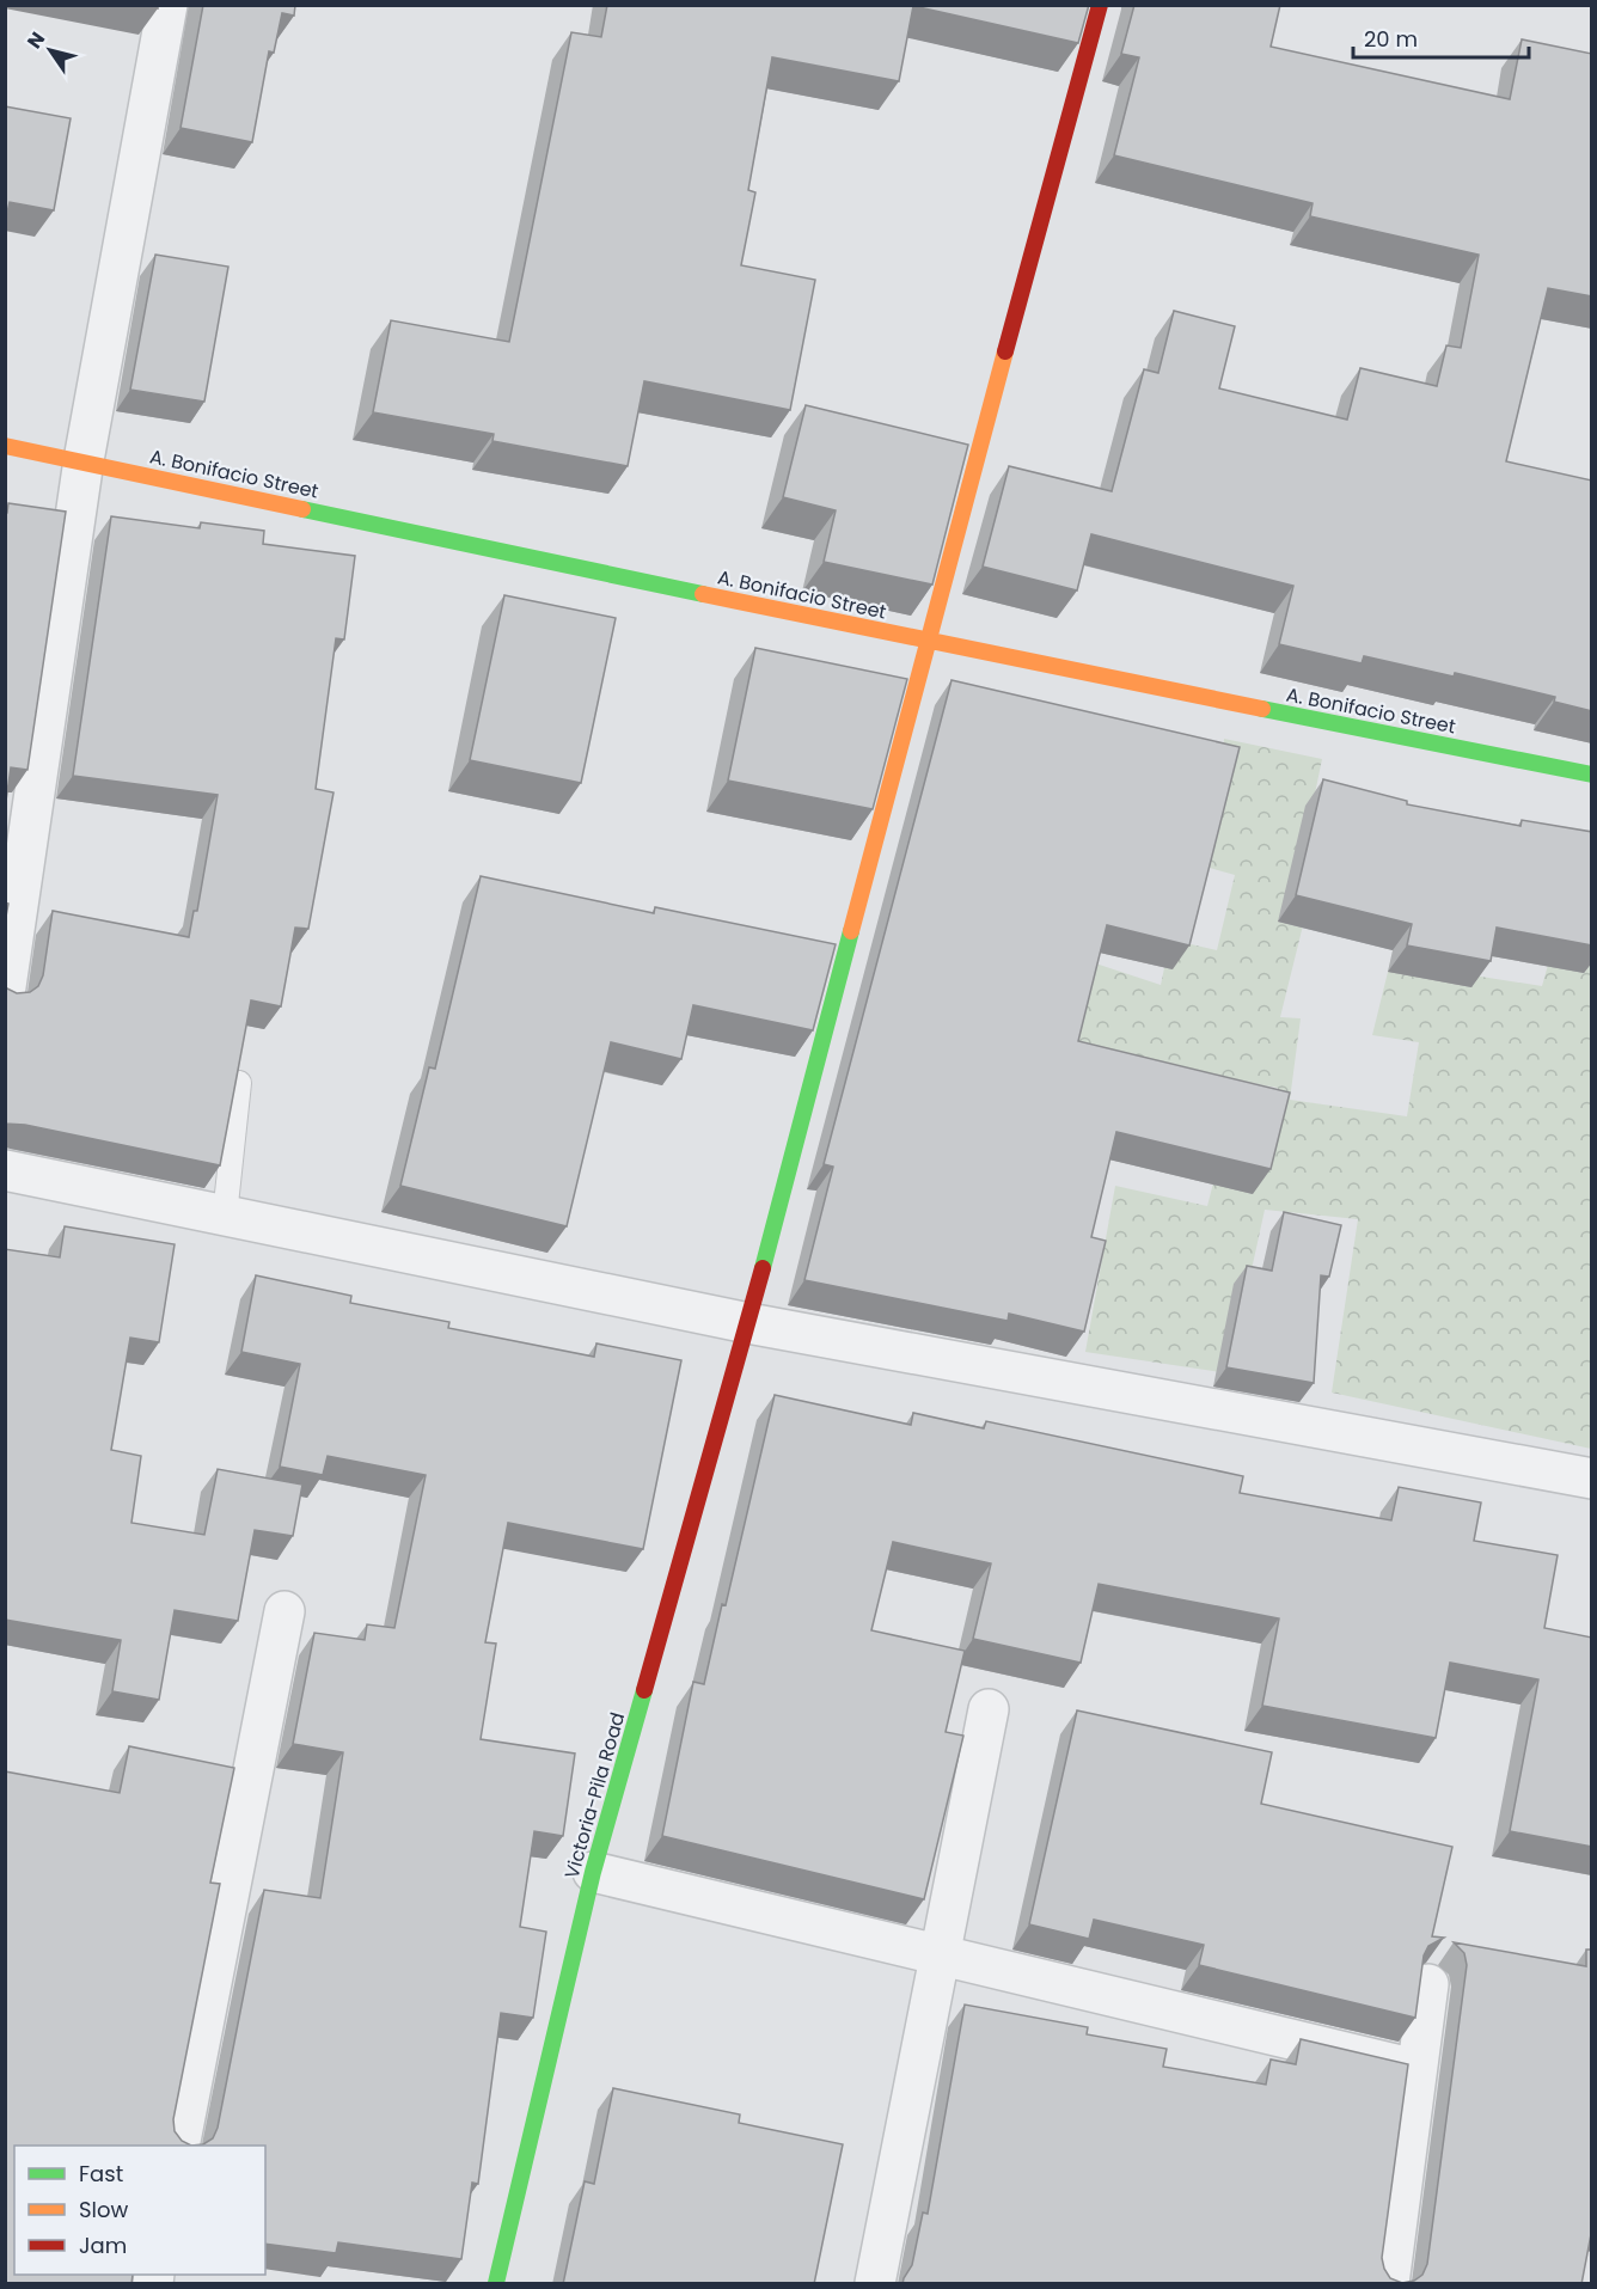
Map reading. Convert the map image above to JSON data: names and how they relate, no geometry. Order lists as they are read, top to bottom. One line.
{"streets":{"main road":["A. Bonifacio Street","Victoria-Pila Road"]},"crossings":[["A. Bonifacio Street","Victoria-Pila Road"]],"legend":["Fast","Slow","Jam"],"scale_bar":"20 m","north":"top left"}
